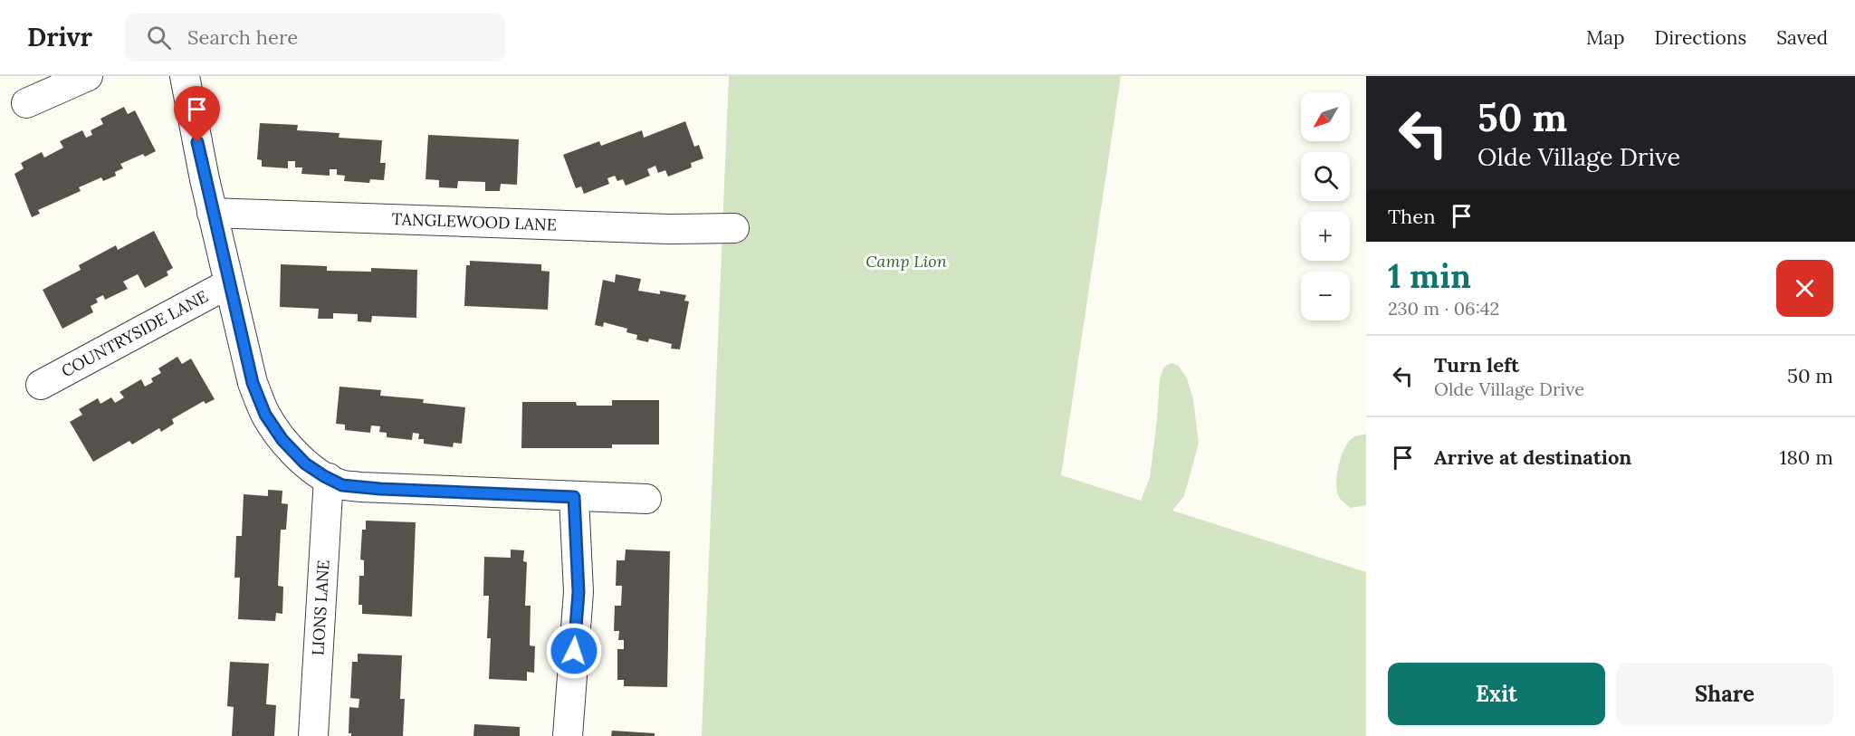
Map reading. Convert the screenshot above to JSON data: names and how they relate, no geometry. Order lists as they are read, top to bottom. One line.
{"streets":{"street":["TANGLEWOOD LANE","COUNTRYSIDE LANE","LIONS LANE"]},"parks":["Camp Lion"],"north":"bottom left","page":{"header":"Drivr","search":"Search here","nav":["Map","Directions","Saved"],"turn":["50 m","Olde Village Drive"],"map_buttons":["+","−"],"then":"Then","heading":["1 min","230 m · 06:42"],"list":[{"name":"Turn left","note":"Olde Village Drive","value":"50 m"},{"name":"Arrive at destination","value":"180 m"}],"buttons":["Exit","Share"]}}
